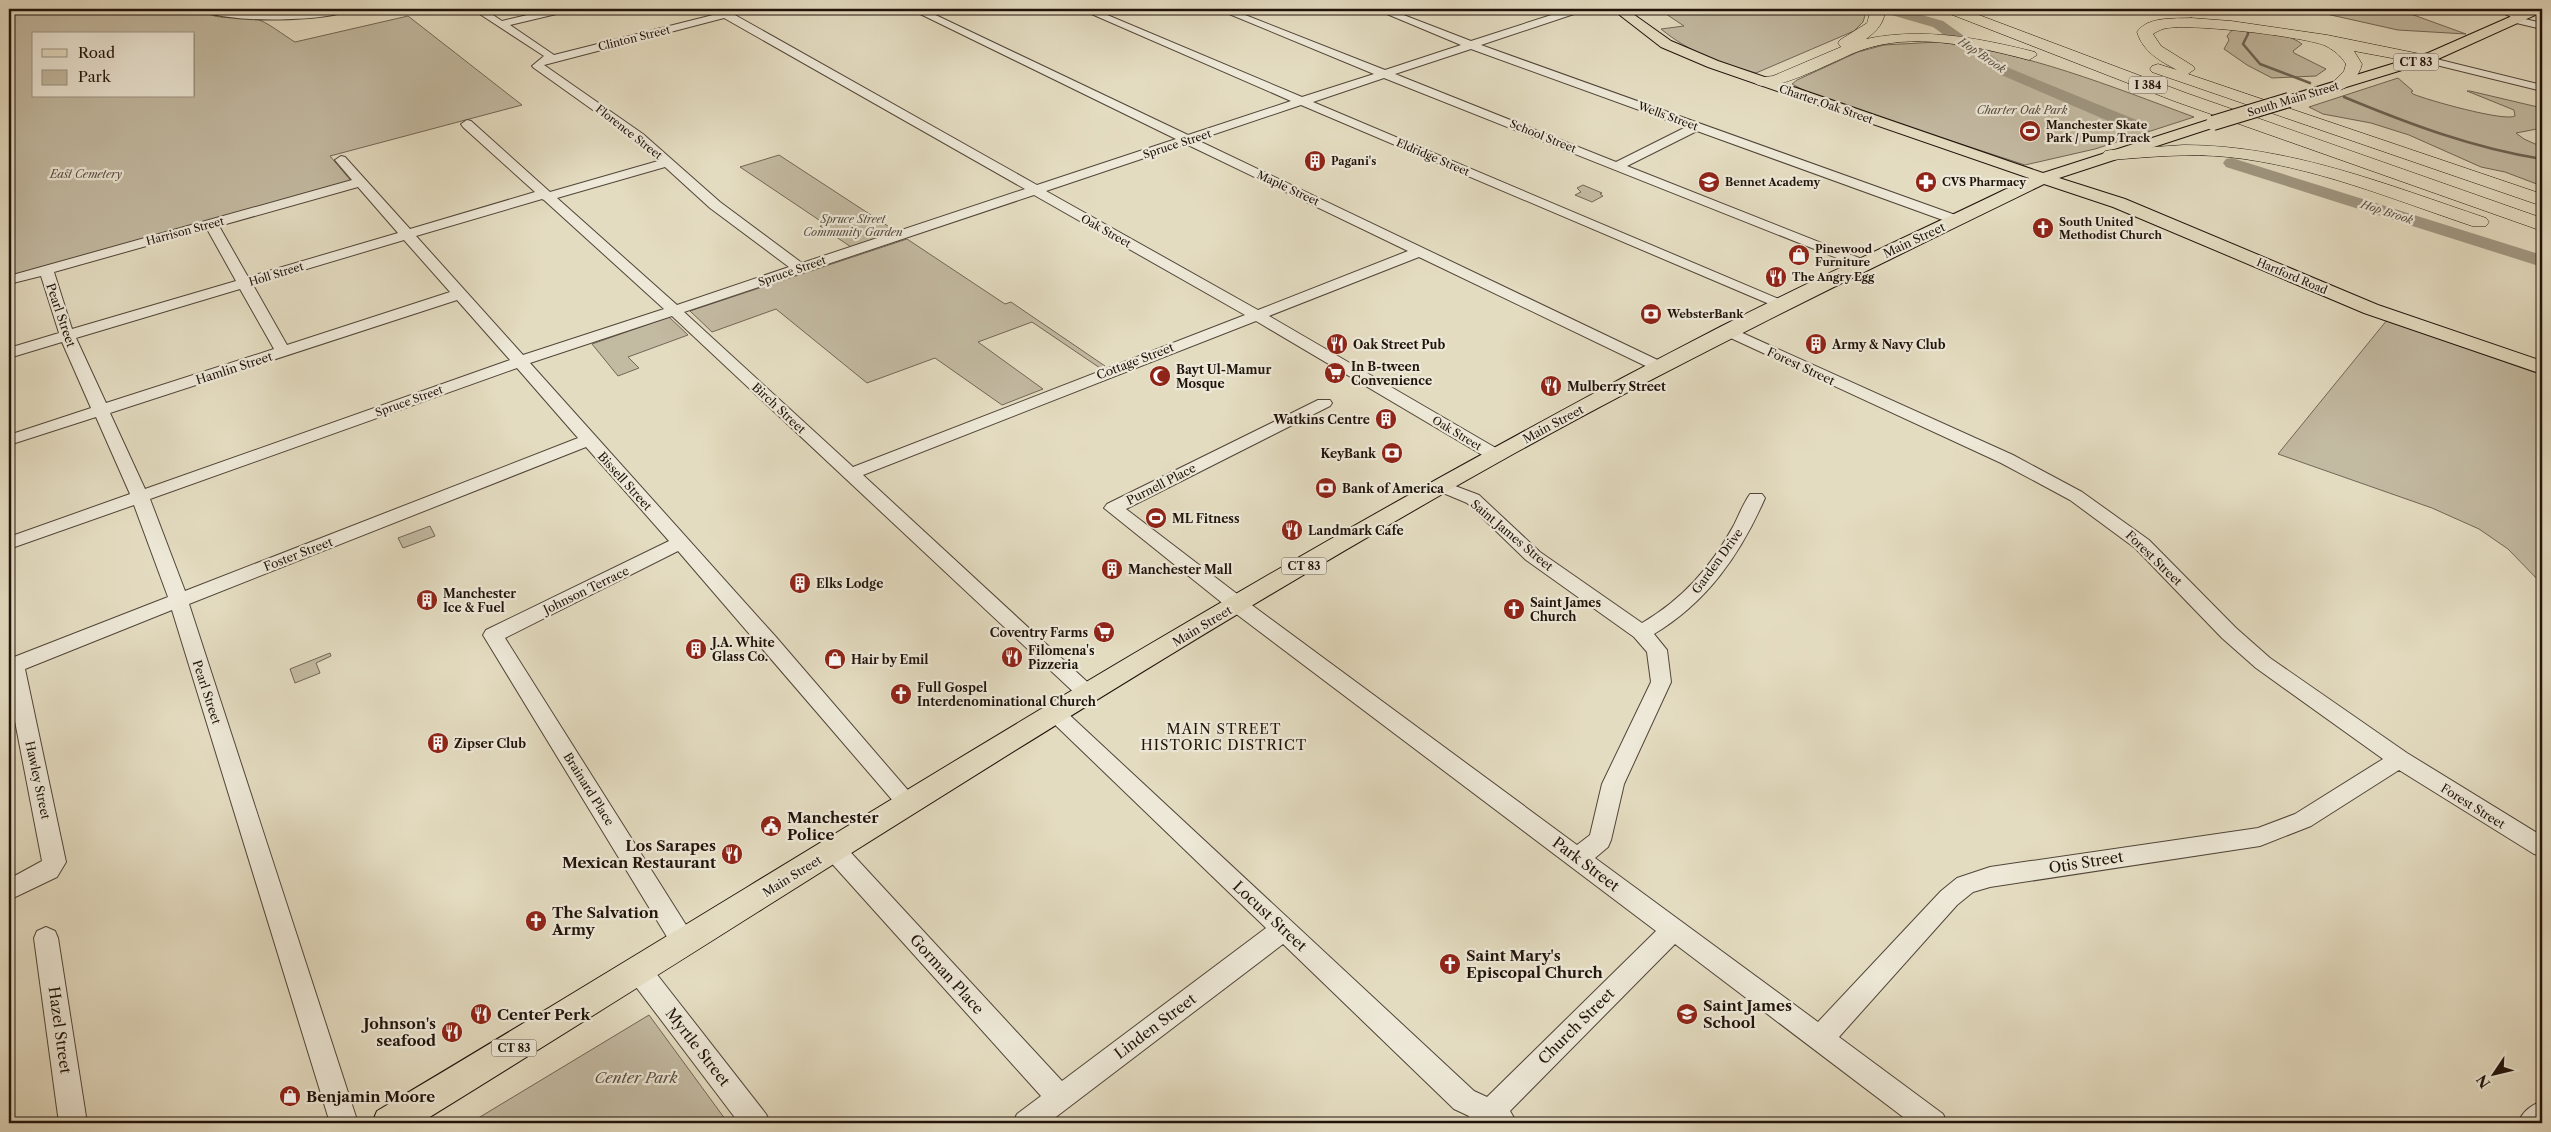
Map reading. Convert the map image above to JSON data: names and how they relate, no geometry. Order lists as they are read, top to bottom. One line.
{"streets":{"highway":["I 384"],"main road":["CT 83","South Main Street","Charter Oak Street","Main Street","Hartford Road"],"street":["Clinton Street","Wells Street","Florence Street","School Street","Spruce Street","Eldridge Street","Maple Street","Harrison Street","Oak Street","Holl Street","Pearl Street","Cottage Street","Forest Street","Hamlin Street","Birch Street","Bissell Street","Purnell Place","Saint James Street","Foster Street","Garden Drive","Johnson Terrace","Hawley Street","Brainard Place","Otis Street","Park Street","Locust Street","Gorman Place","Linden Street","Church Street","Hazel Street","Myrtle Street"]},"crossings":[["Clinton Street","Florence Street"],["Clinton Street","Oak Street"],["South Main Street","Charter Oak Street"],["South Main Street","Main Street"],["South Main Street","Hartford Road"],["Charter Oak Street","Main Street"],["Charter Oak Street","Hartford Road"],["Wells Street","Spruce Street"],["Wells Street","Main Street"],["Florence Street","Spruce Street"],["Florence Street","Holl Street"],["School Street","Spruce Street"],["School Street","Main Street"],["Spruce Street","Eldridge Street"],["Spruce Street","Maple Street"],["Spruce Street","Oak Street"],["Spruce Street","Pearl Street"],["Spruce Street","Birch Street"],["Spruce Street","Bissell Street"],["Eldridge Street","Main Street"],["Maple Street","Main Street"],["Maple Street","Cottage Street"],["Harrison Street","Pearl Street"],["Harrison Street","Bissell Street"],["Oak Street","Main Street"],["Oak Street","Cottage Street"],["Main Street","Hartford Road"],["Main Street","Forest Street"],["Main Street","Birch Street"],["Main Street","Bissell Street"],["Main Street","Purnell Place"],["Main Street","Saint James Street"],["Main Street","Brainard Place"],["Main Street","Park Street"],["Main Street","Locust Street"],["Main Street","Gorman Place"],["Main Street","Myrtle Street"],["Holl Street","Pearl Street"],["Holl Street","Birch Street"],["Holl Street","Bissell Street"],["Pearl Street","Hamlin Street"],["Pearl Street","Foster Street"],["Cottage Street","Birch Street"],["Forest Street","Otis Street"],["Hamlin Street","Bissell Street"],["Bissell Street","Foster Street"],["Bissell Street","Johnson Terrace"],["Purnell Place","Park Street"],["Saint James Street","Garden Drive"],["Saint James Street","Park Street"],["Foster Street","Hawley Street"],["Johnson Terrace","Brainard Place"],["Otis Street","Park Street"],["Park Street","Church Street"],["Locust Street","Linden Street"],["Locust Street","Church Street"],["Gorman Place","Linden Street"]],"districts":["MAIN STREET HISTORIC DISTRICT"],"water":["Hop Brook"],"parks":["Charter Oak Park","East Cemetery","Spruce Street Community Garden","Center Park"],"places":{"sports":["Manchester Skate Park / Pump Track","ML Fitness"],"building":["Pagani's","Army & Navy Club","Watkins Centre","Manchester Mall","Elks Lodge","Manchester Ice & Fuel","J.A. White Glass Co.","Zipser Club"],"school or university":["Bennet Academy","Saint James School"],"pharmacy":["CVS Pharmacy"],"church":["South United Methodist Church","Saint James Church","Full Gospel Interdenominational Church","The Salvation Army","Saint Mary's Episcopal Church"],"shop":["Pinewood Furniture","Hair by Emil","Benjamin Moore"],"restaurant":["The Angry Egg","Oak Street Pub","Mulberry Street","Landmark Cafe","Filomena's Pizzeria","Los Sarapes Mexican Restaurant","Center Perk","Johnson's seafood"],"bank":["WebsterBank","KeyBank","Bank of America"],"supermarket":["In B-tween Convenience","Coventry Farms"],"mosque":["Bayt Ul-Mamur Mosque"],"public building":["Manchester Police"]},"legend":["Road","Park"],"north":"bottom left"}
